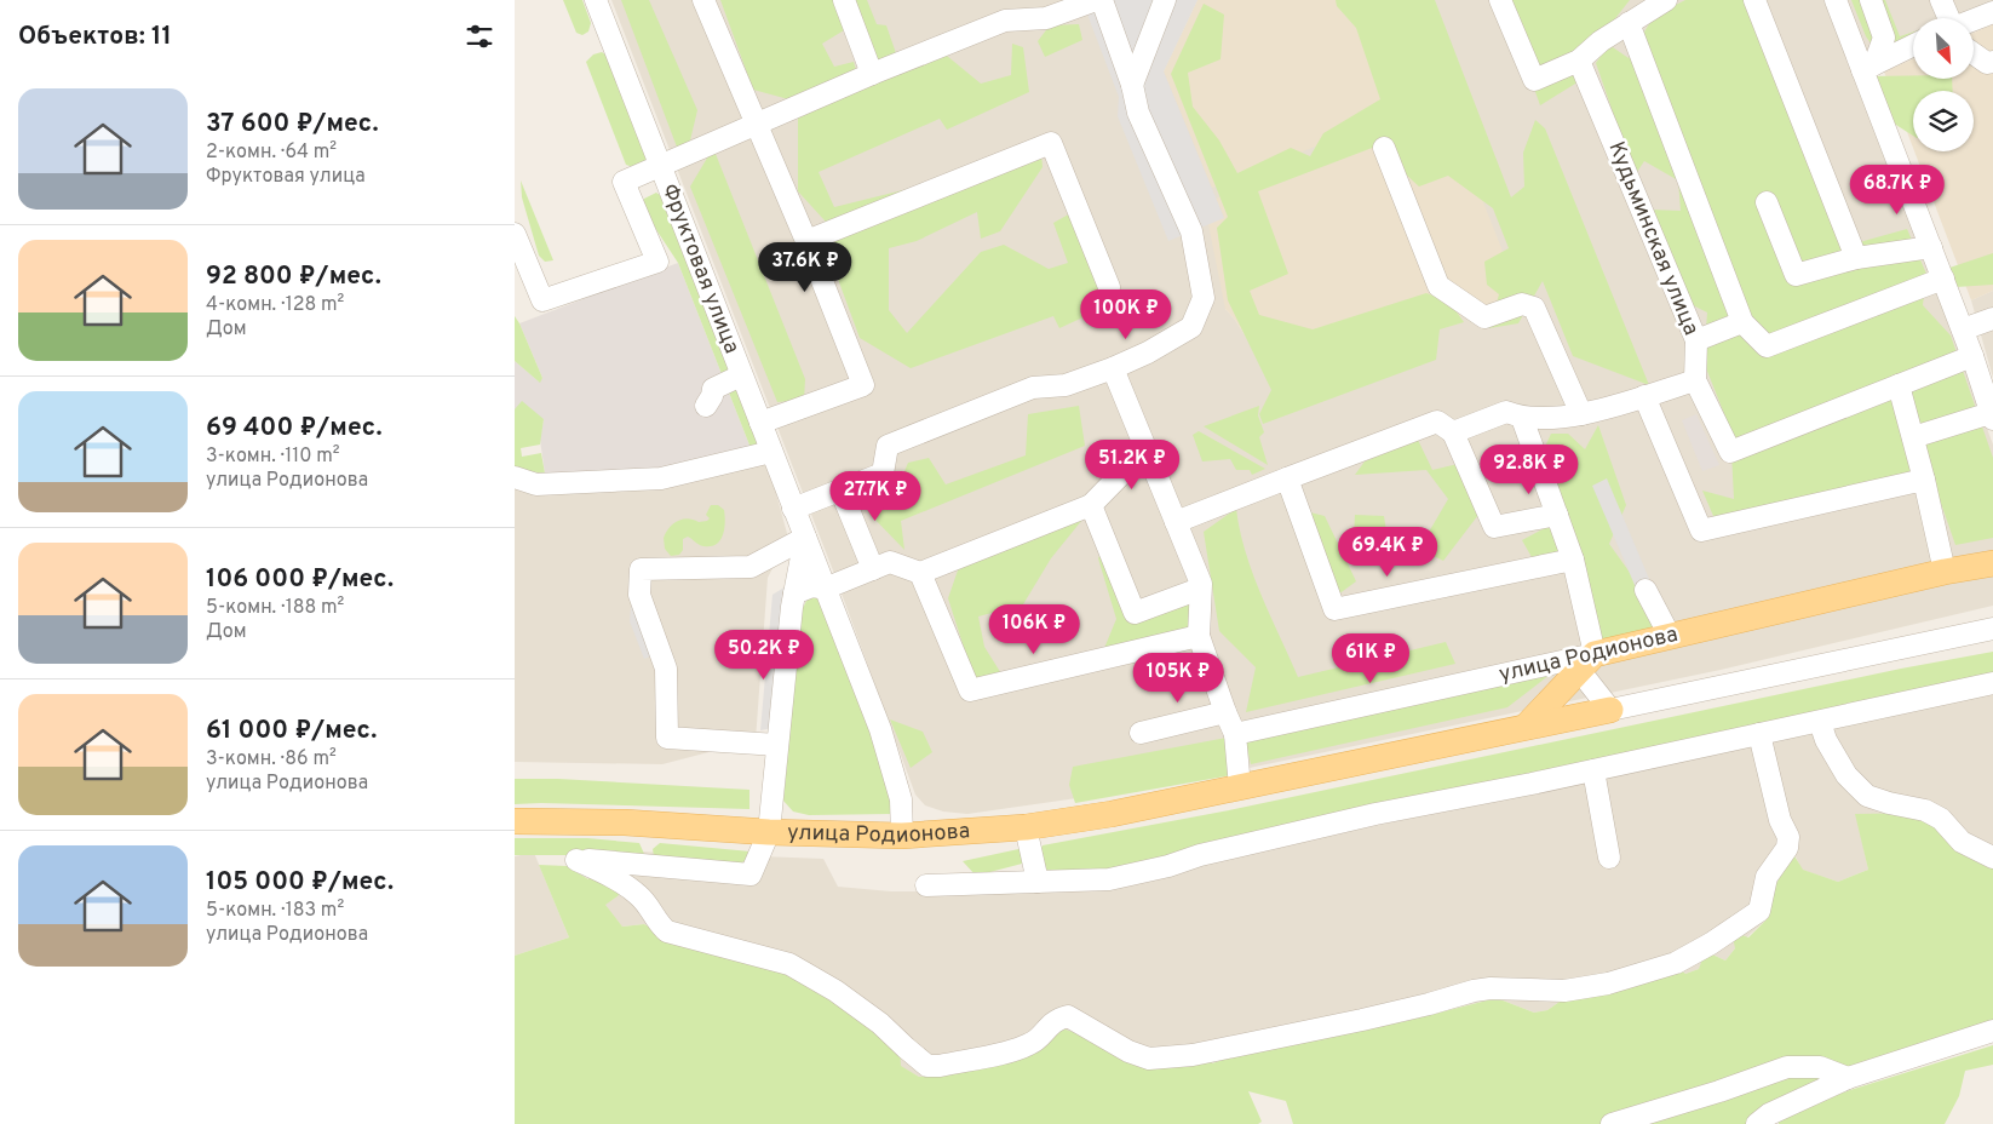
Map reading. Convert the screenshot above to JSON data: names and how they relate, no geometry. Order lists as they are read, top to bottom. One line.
{"streets":{"main road":["улица Родионова"],"street":["Кудьминская улица","Фруктовая улица"]},"crossings":[["Фруктовая улица","улица Родионова"]],"north":"bottom right","page":{"heading":"Объектов: 11","list":[{"name":"37 600 ₽/мес.","note":"2-комн. · 64 m² · Фруктовая улица"},{"name":"92 800 ₽/мес.","note":"4-комн. · 128 m² · Дом"},{"name":"69 400 ₽/мес.","note":"3-комн. · 110 m² · улица Родионова"},{"name":"106 000 ₽/мес.","note":"5-комн. · 188 m² · Дом"},{"name":"61 000 ₽/мес.","note":"3-комн. · 86 m² · улица Родионова"},{"name":"105 000 ₽/мес.","note":"5-комн. · 183 m² · улица Родионова"}],"price":["68.7K ₽","37.6K ₽","100K ₽","51.2K ₽","92.8K ₽","27.7K ₽","69.4K ₽","106K ₽","50.2K ₽","61K ₽","105K ₽"]}}
